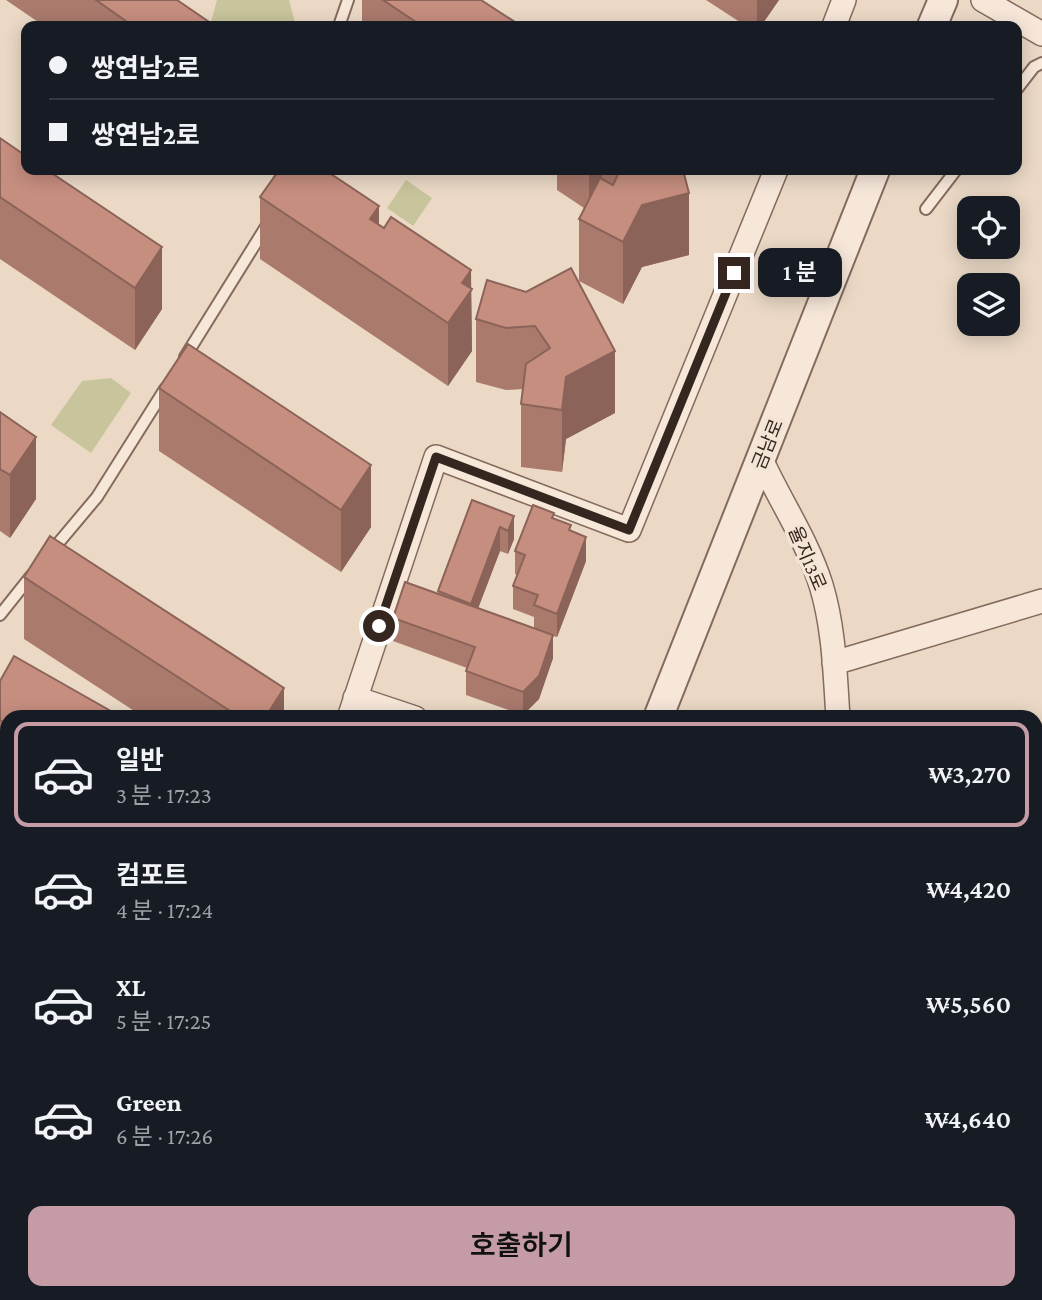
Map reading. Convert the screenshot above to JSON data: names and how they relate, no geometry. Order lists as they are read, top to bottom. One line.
{"streets":{"street":["금남로","율지13로"]},"crossings":[["금남로","율지13로"]],"page":{"banner":["쌍연남2로","쌍연남2로"],"bubble":"1 분","list":[{"name":"일반","note":"3 분 · 17:23","value":"₩3,270"},{"name":"컴포트","note":"4 분 · 17:24","value":"₩4,420"},{"name":"XL","note":"5 분 · 17:25","value":"₩5,560"},{"name":"Green","note":"6 분 · 17:26","value":"₩4,640"}],"buttons":"호출하기"}}
